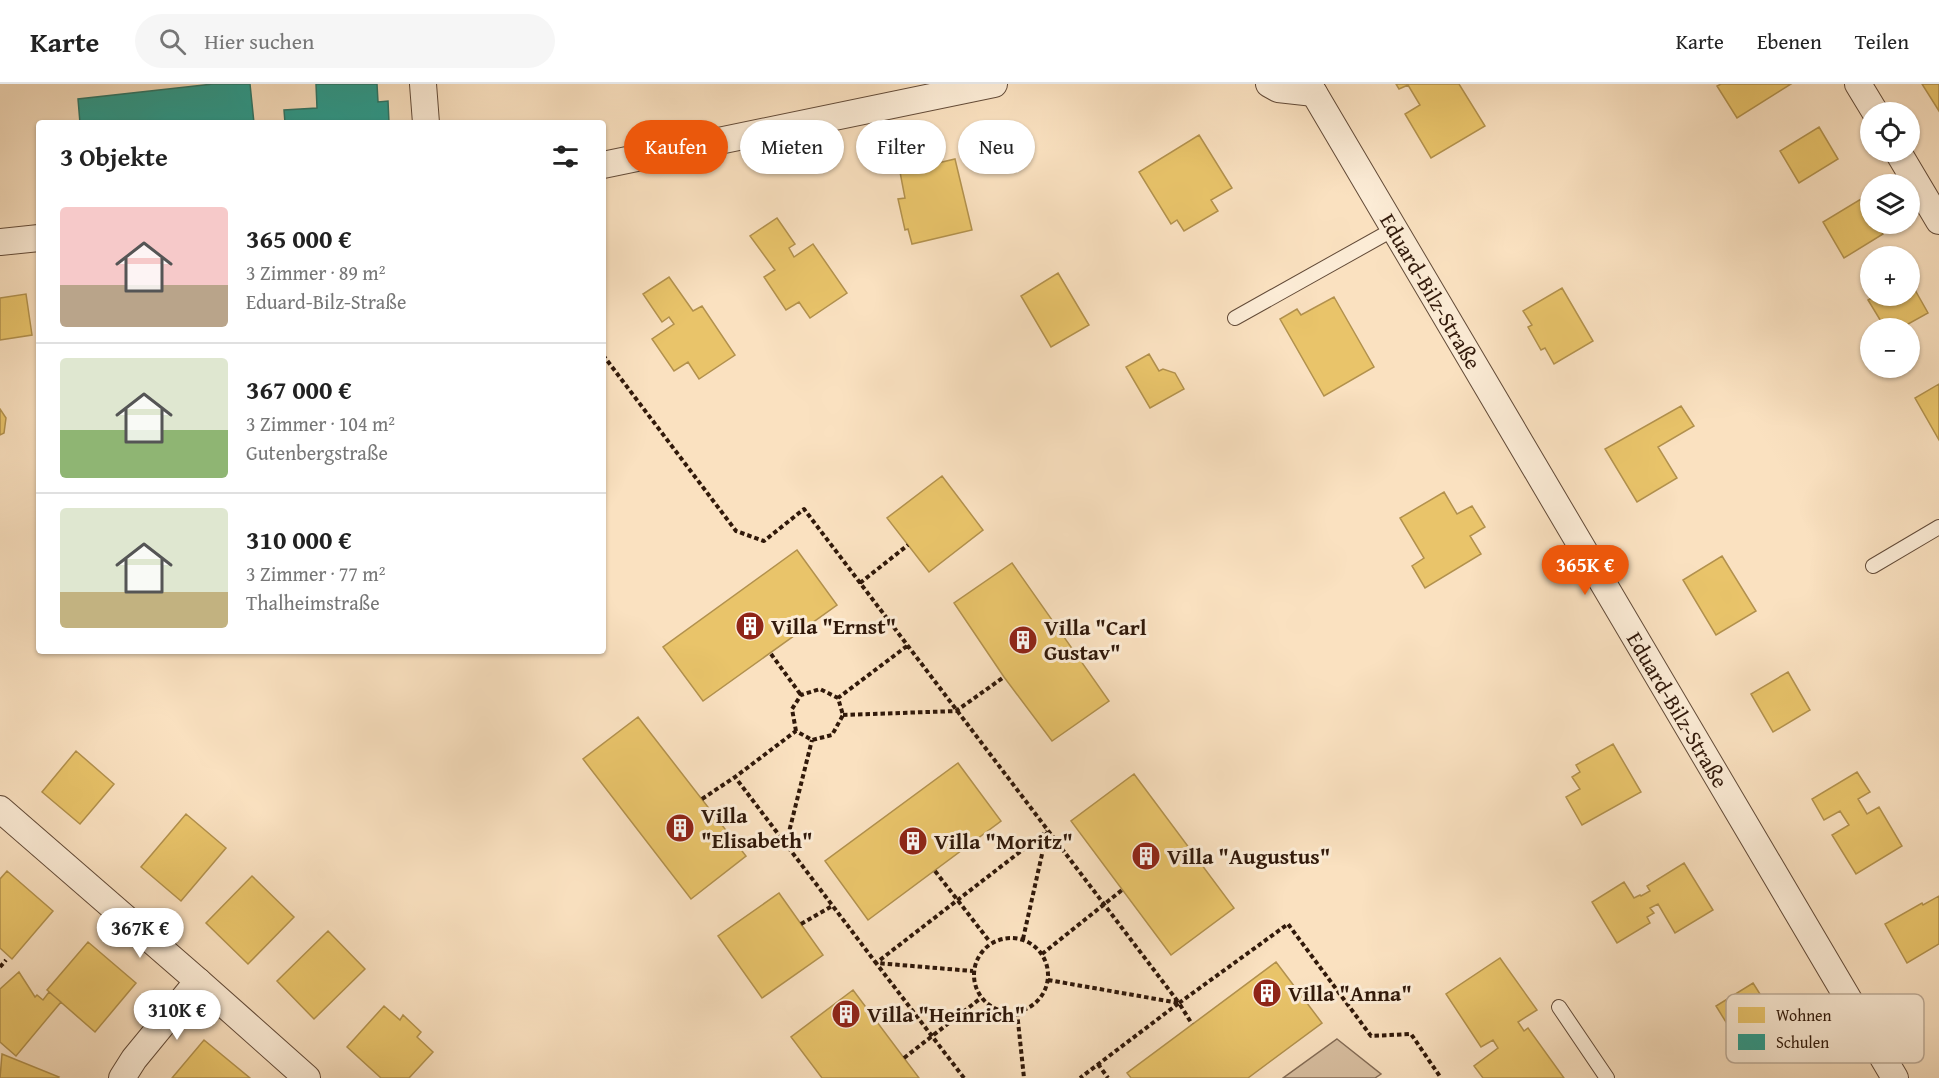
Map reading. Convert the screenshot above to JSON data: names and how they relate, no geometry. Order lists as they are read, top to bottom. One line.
{"streets":{"street":["Eduard-Bilz-Straße"]},"places":{"building":["Villa \"Ernst\"","Villa \"Carl Gustav\"","Villa \"Elisabeth\"","Villa \"Moritz\"","Villa \"Augustus\"","Villa \"Anna\"","Villa \"Heinrich\""]},"legend":["Wohnen","Schulen"],"page":{"header":"Karte","search":"Hier suchen","nav":["Karte","Ebenen","Teilen"],"map_buttons":["+","−"],"chip":["Kaufen","Mieten","Filter","Neu"],"heading":"3 Objekte","list":[{"name":"365 000 €","note":"3 Zimmer · 89 m² · Eduard-Bilz-Straße"},{"name":"367 000 €","note":"3 Zimmer · 104 m² · Gutenbergstraße"},{"name":"310 000 €","note":"3 Zimmer · 77 m² · Thalheimstraße"}],"price":["365K €","367K €","310K €"]}}
